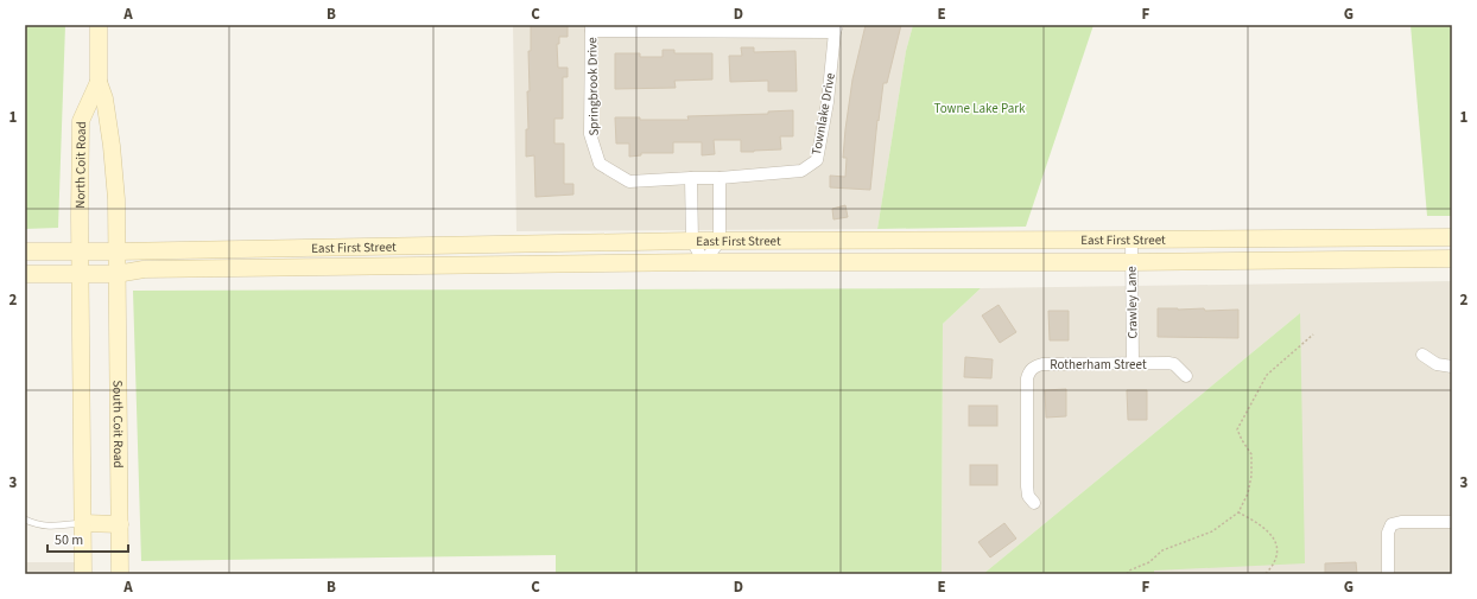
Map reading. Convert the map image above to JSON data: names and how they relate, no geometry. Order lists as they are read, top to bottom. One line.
{"streets":{"main road":["North Coit Road","East First Street","South Coit Road"],"street":["Springbrook Drive","Townlake Drive","Crawley Lane","Rotherham Street"]},"crossings":[["Springbrook Drive","Townlake Drive"],["North Coit Road","East First Street"],["North Coit Road","South Coit Road"],["East First Street","Crawley Lane"],["East First Street","South Coit Road"],["Crawley Lane","Rotherham Street"]],"parks":["Towne Lake Park"],"scale_bar":"50 m","grid":{"columns":["A","B","C","D","E","F","G"],"rows":["1","2","3"]}}
